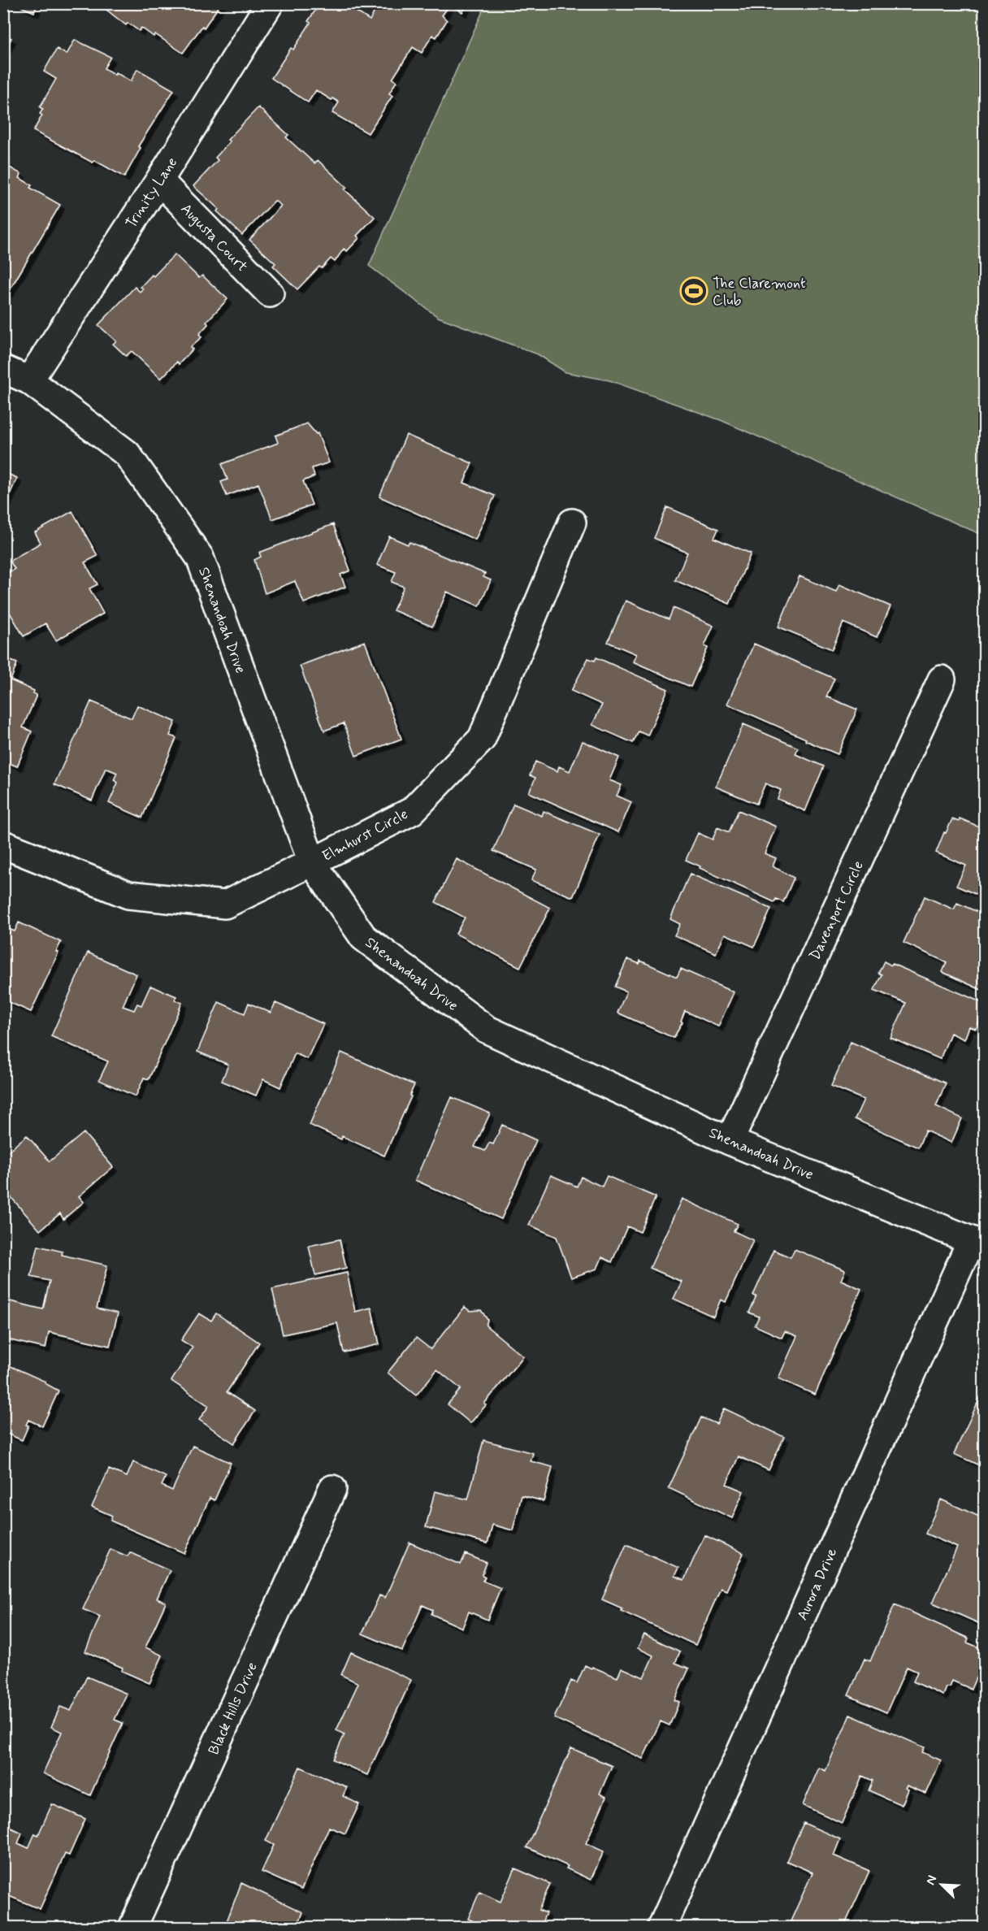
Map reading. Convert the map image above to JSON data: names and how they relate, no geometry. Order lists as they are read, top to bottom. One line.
{"streets":{"street":["Trinity Lane","Augusta Court","Shenandoah Drive","Elmhurst Circle","Davenport Circle","Aurora Drive","Black Hills Drive"]},"crossings":[["Trinity Lane","Augusta Court"],["Trinity Lane","Shenandoah Drive"],["Shenandoah Drive","Elmhurst Circle"],["Shenandoah Drive","Davenport Circle"],["Shenandoah Drive","Aurora Drive"]],"places":{"sports":["The Claremont Club"]},"north":"top left"}
